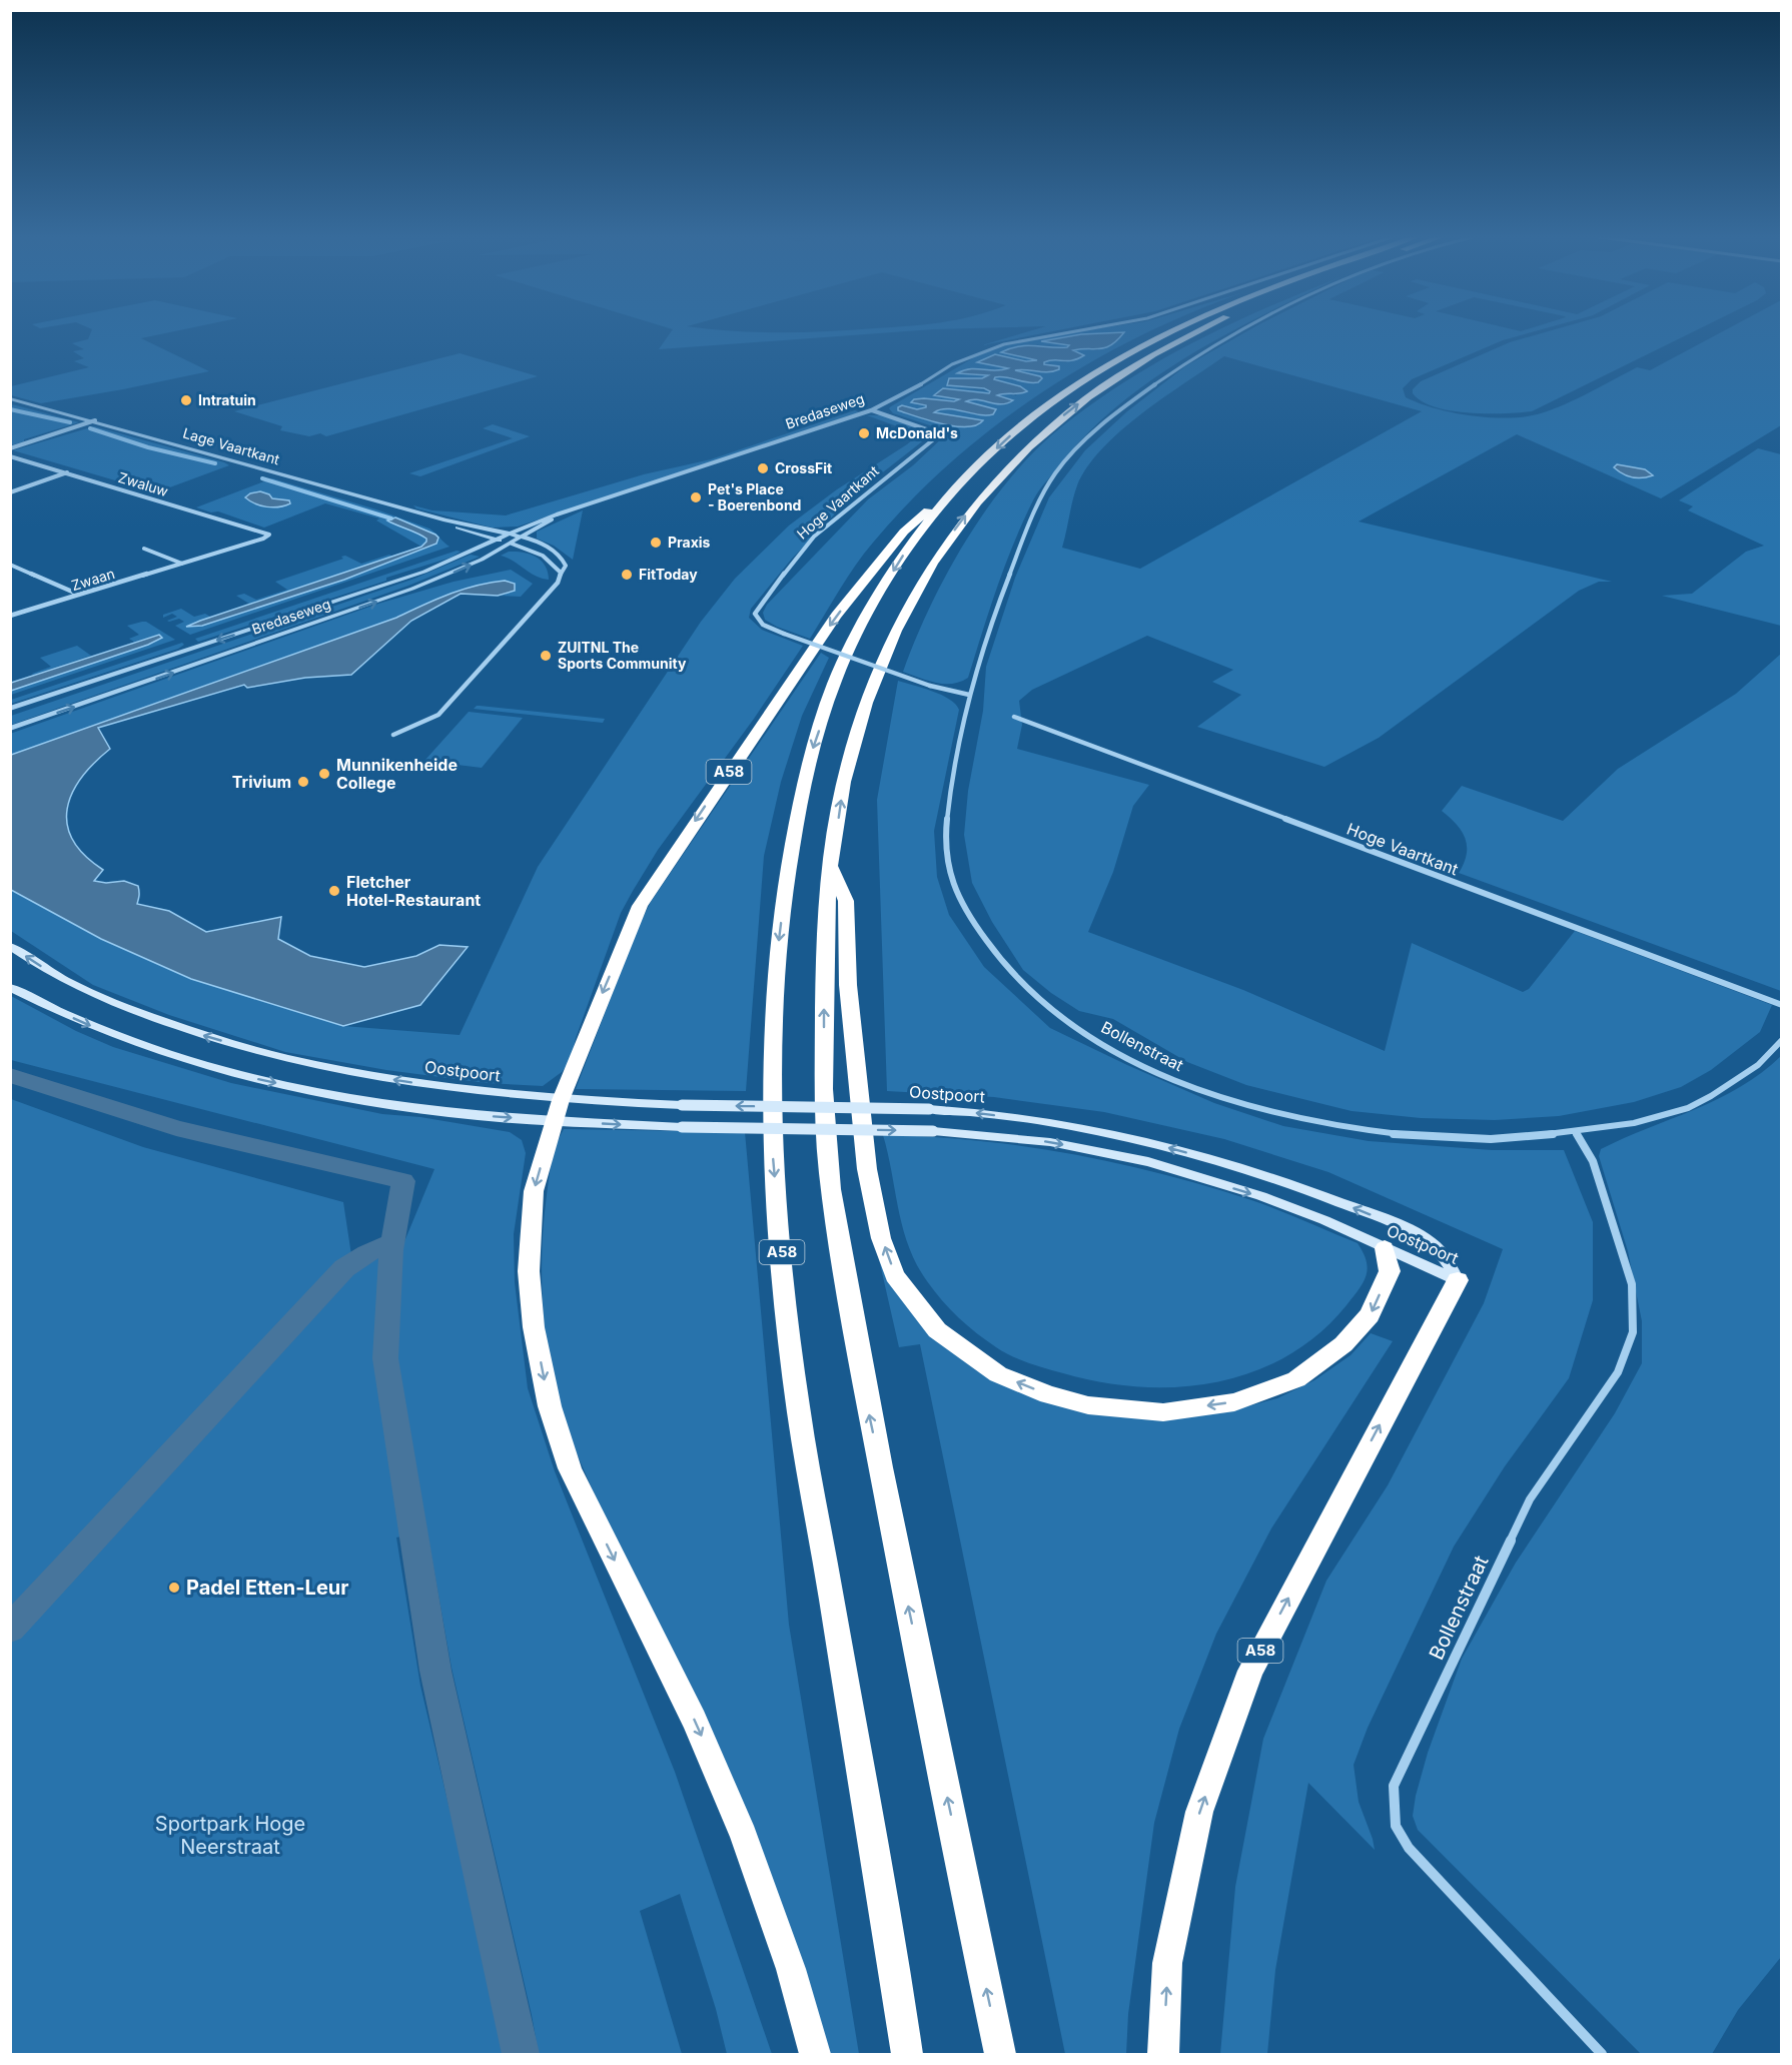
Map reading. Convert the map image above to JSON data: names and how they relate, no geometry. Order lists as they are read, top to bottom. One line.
{"streets":{"highway":["A58"],"main road":["Oostpoort"],"street":["Bredaseweg","Lage Vaartkant","Zwaluw","Hoge Vaartkant","Zwaan","Bollenstraat"]},"crossings":[["Bredaseweg","Lage Vaartkant"],["Bredaseweg","Hoge Vaartkant"],["Zwaluw","Zwaan"],["Hoge Vaartkant","Bollenstraat"],["A58","Oostpoort"]],"parks":["Sportpark Hoge Neerstraat"],"places":["Intratuin","McDonald's","CrossFit","Pet's Place - Boerenbond","Praxis","FitToday","ZUITNL The Sports Community","Munnikenheide College","Trivium","Fletcher Hotel-Restaurant","Padel Etten-Leur"]}
